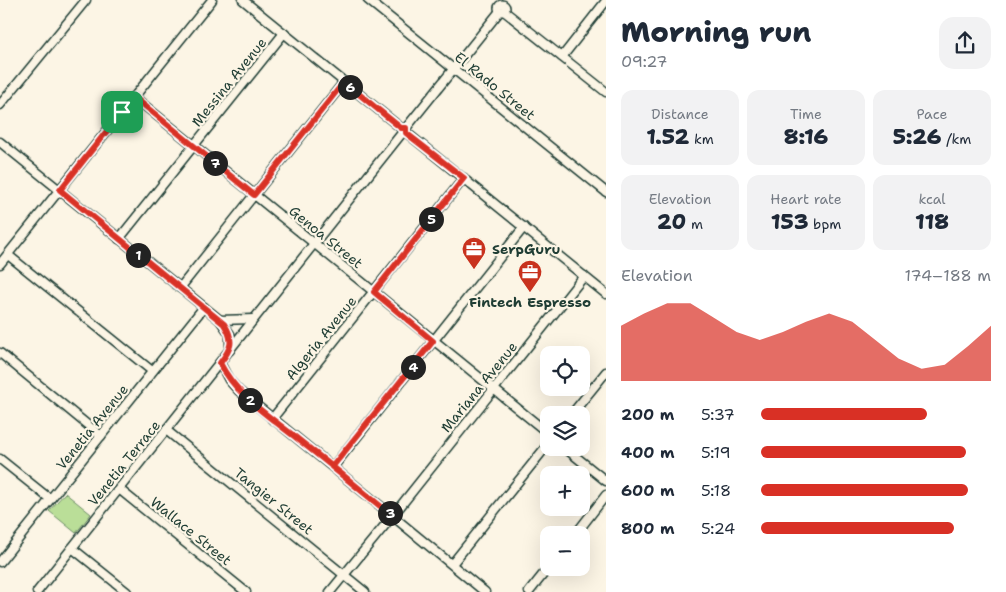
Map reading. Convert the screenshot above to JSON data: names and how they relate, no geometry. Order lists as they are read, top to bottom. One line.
{"streets":{"street":["Messina Avenue","El Rado Street","Genoa Street","Algeria Avenue","Mariana Avenue","Venetia Avenue","Venetia Terrace","Tangier Street","Wallace Street"]},"crossings":[["Messina Avenue","Genoa Street"],["Genoa Street","Algeria Avenue"],["Genoa Street","Mariana Avenue"],["Mariana Avenue","Tangier Street"],["Venetia Terrace","Tangier Street"],["Venetia Terrace","Wallace Street"]],"places":{"office":["SerpGuru","Fintech Espresso"]},"page":{"heading":["Morning run","09:27"],"pins":["6","7","5","1","4","2","3"],"stats":[["Distance","1.52 km"],["Time","8:16"],["Pace","5:26 /km"],["Elevation","20 m"],["Heart rate","153 bpm"],["kcal","118"]],"chart":["Elevation","174–188 m"],"map_buttons":["+","−"],"list":[{"name":"200 m","note":"5:37"},{"name":"400 m","note":"5:19"},{"name":"600 m","note":"5:18"},{"name":"800 m","note":"5:24"}]}}
